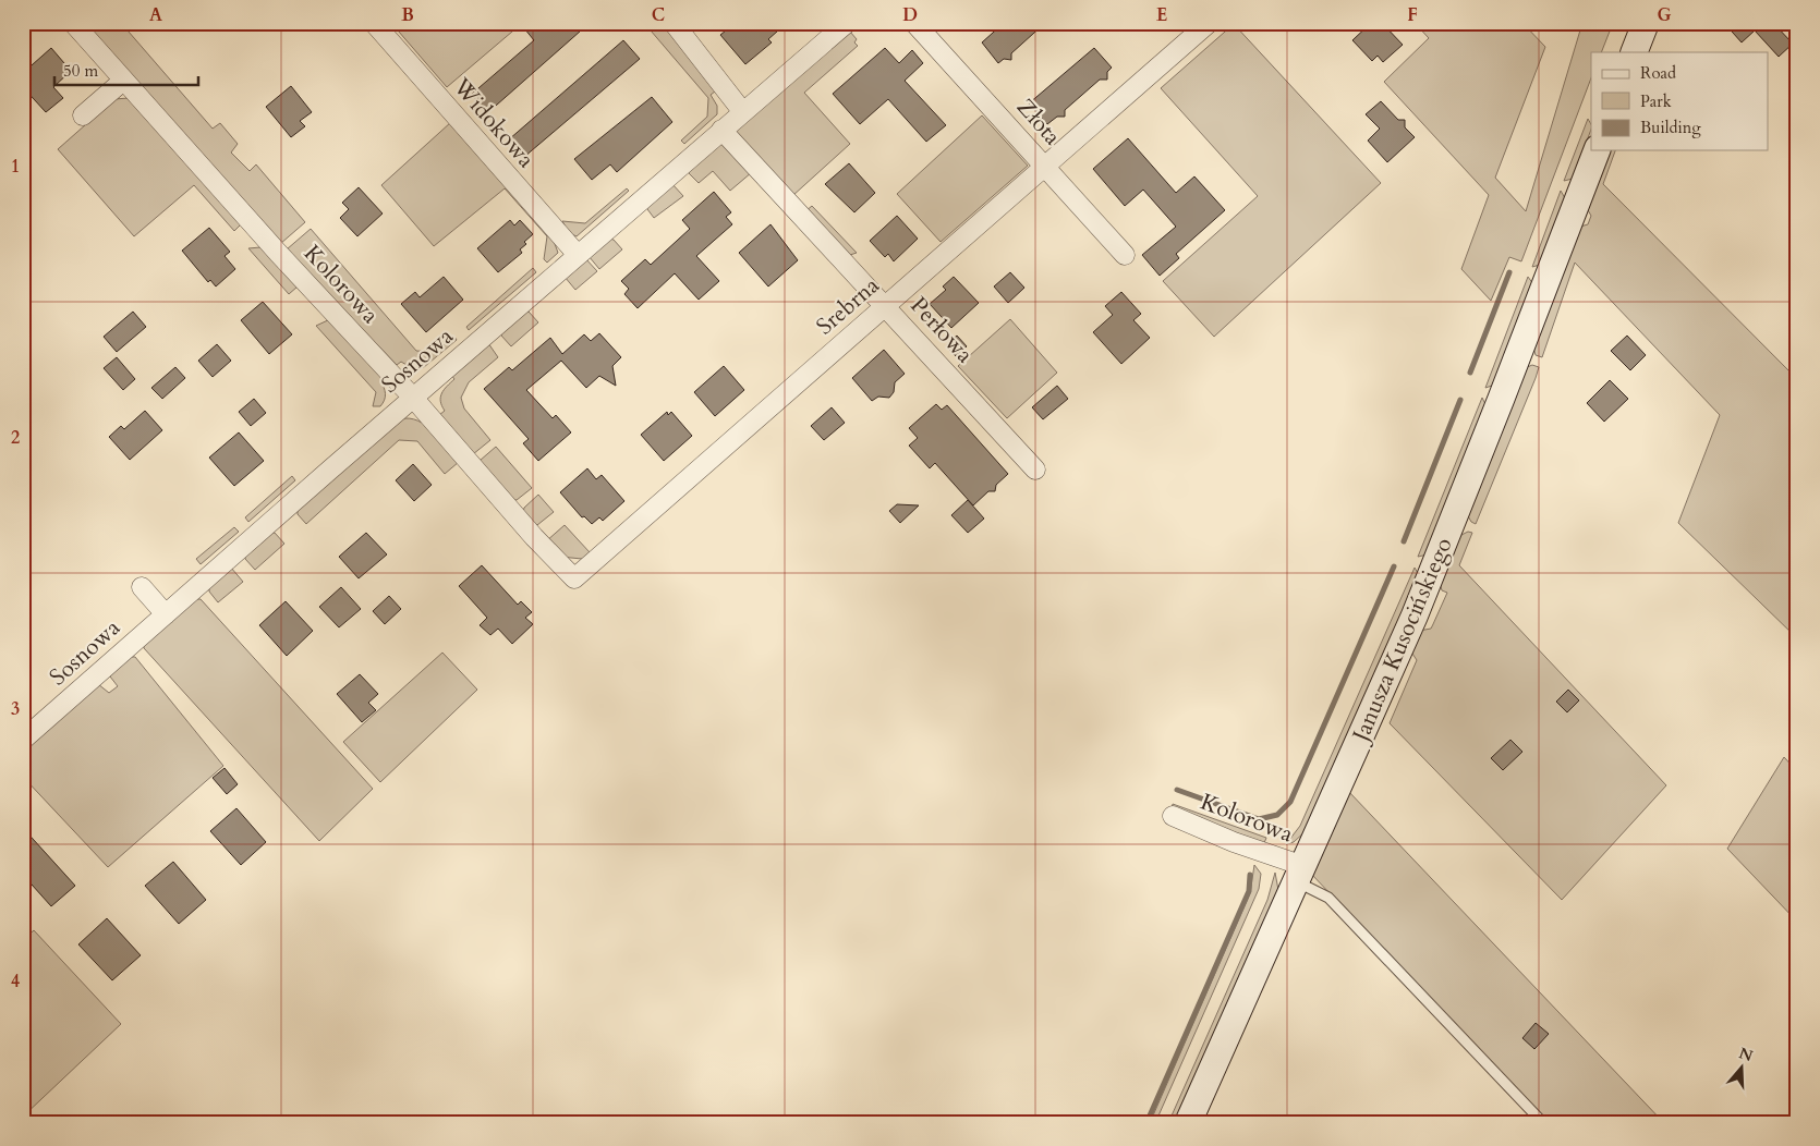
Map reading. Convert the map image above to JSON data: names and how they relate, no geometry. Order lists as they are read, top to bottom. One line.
{"streets":{"street":["Złota","Widokowa","Kolorowa","Srebrna","Perłowa","Sosnowa","Janusza Kusocińskiego"]},"crossings":[["Złota","Srebrna"],["Widokowa","Sosnowa"],["Kolorowa","Srebrna"],["Kolorowa","Sosnowa"],["Kolorowa","Janusza Kusocińskiego"],["Srebrna","Perłowa"],["Perłowa","Sosnowa"]],"legend":["Road","Park","Building"],"scale_bar":"50 m","north":"top","grid":{"columns":["A","B","C","D","E","F","G"],"rows":["1","2","3","4"]}}
